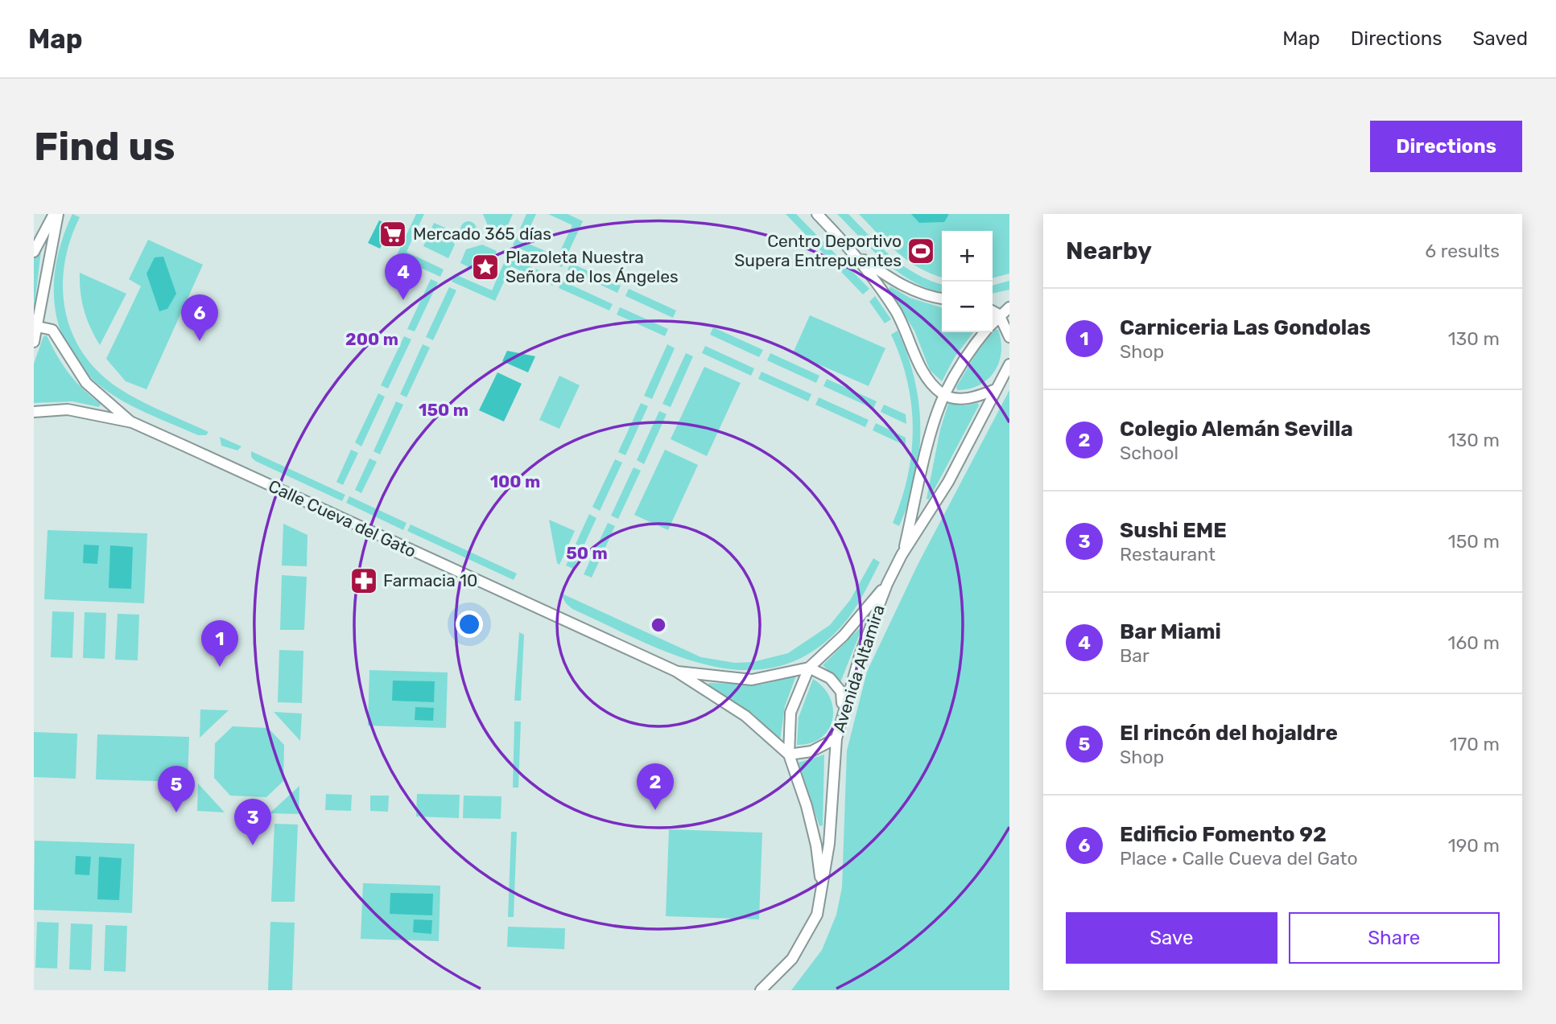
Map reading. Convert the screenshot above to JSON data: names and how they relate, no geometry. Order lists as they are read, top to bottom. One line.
{"streets":{"street":["Calle Cueva del Gato","Avenida Altamira"]},"places":{"supermarket":["Mercado 365 días"],"sports":["Centro Deportivo Supera Entrepuentes"],"place":["Plazoleta Nuestra Señora de los Ángeles"],"pharmacy":["Farmacia 10"]},"page":{"header":"Map","nav":["Map","Directions","Saved"],"buttons":["Directions",["Save","Share"]],"title":"Find us","heading":["Nearby","6 results"],"map_buttons":["+","−"],"pins":["4","6","1","2","5","3"],"list":[{"mark":"1","name":"Carniceria Las Gondolas","note":"Shop","value":"130 m"},{"mark":"2","name":"Colegio Alemán Sevilla","note":"School","value":"130 m"},{"mark":"3","name":"Sushi EME","note":"Restaurant","value":"150 m"},{"mark":"4","name":"Bar Miami","note":"Bar","value":"160 m"},{"mark":"5","name":"El rincón del hojaldre","note":"Shop","value":"170 m"},{"mark":"6","name":"Edificio Fomento 92","note":"Place · Calle Cueva del Gato","value":"190 m"}]},"rings":["200 m","150 m","100 m","50 m"]}
